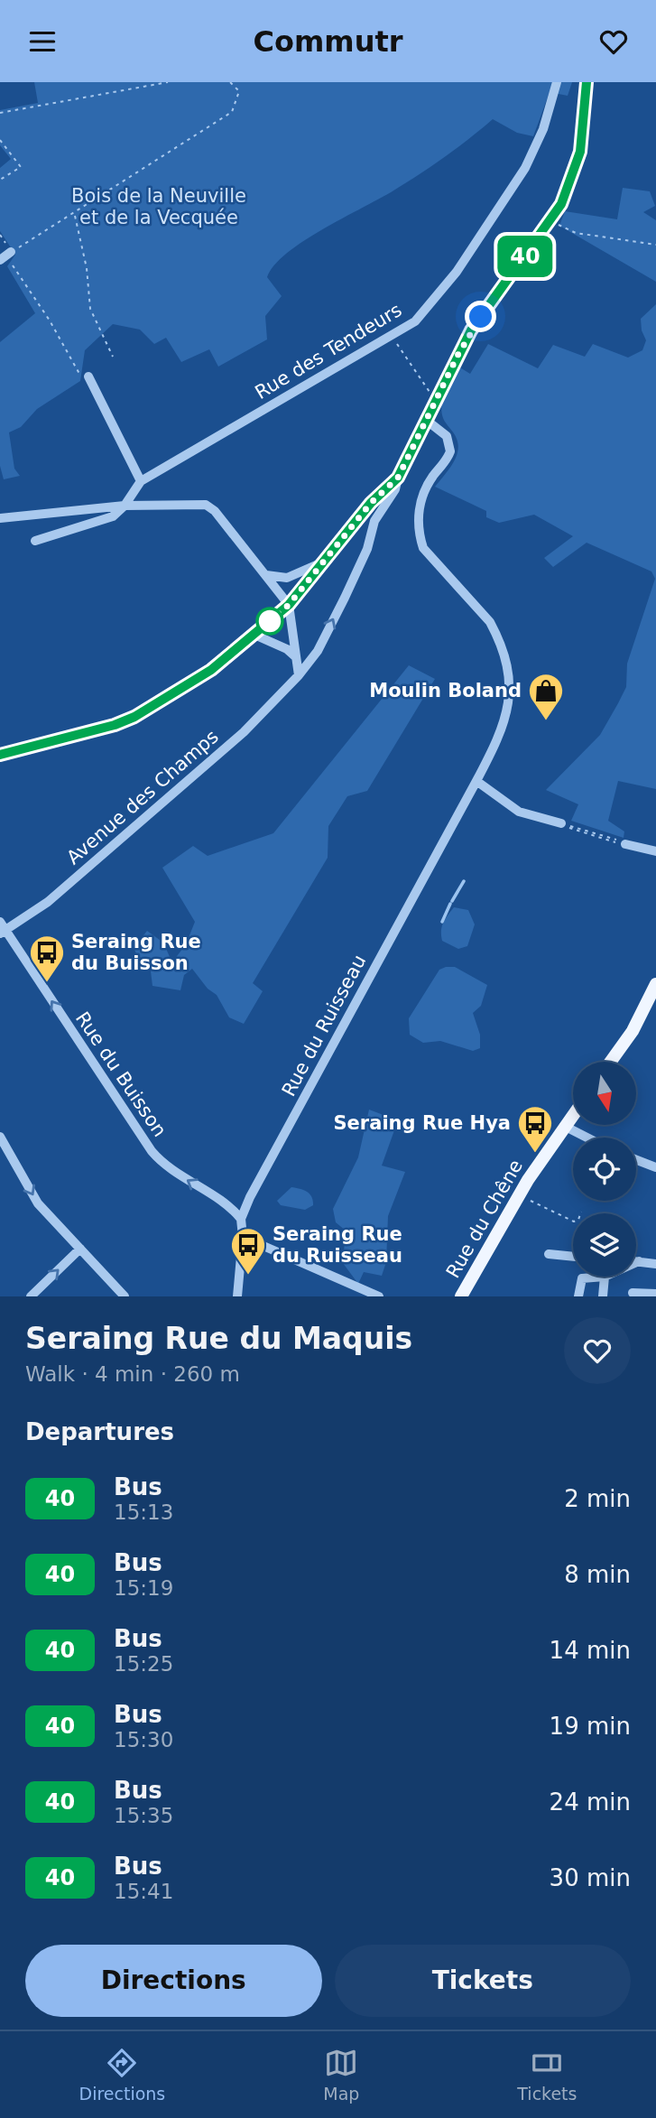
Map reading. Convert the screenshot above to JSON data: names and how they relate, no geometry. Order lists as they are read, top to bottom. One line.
{"streets":{"main road":["Rue du Chêne"],"street":["Rue des Tendeurs","Avenue des Champs","Rue du Ruisseau","Rue du Buisson"]},"crossings":[["Avenue des Champs","Rue du Ruisseau"],["Avenue des Champs","Rue du Buisson"],["Rue du Ruisseau","Rue du Buisson"]],"one_way":["Rue du Buisson"],"parks":["Bois de la Neuville et de la Vecquée"],"places":{"shop":["Moulin Boland"],"bus stop":["Seraing Rue du Buisson","Seraing Rue Hya","Seraing Rue du Ruisseau"]},"lines":["bus line 40"],"north":"bottom","page":{"header":"Commutr","on_map":"40","heading":[["Seraing Rue du Maquis","Walk · 4 min · 260 m"],"Departures"],"list":[{"mark":"40","name":"Bus","note":"15:13","value":"2 min"},{"mark":"40","name":"Bus","note":"15:19","value":"8 min"},{"mark":"40","name":"Bus","note":"15:25","value":"14 min"},{"mark":"40","name":"Bus","note":"15:30","value":"19 min"},{"mark":"40","name":"Bus","note":"15:35","value":"24 min"},{"mark":"40","name":"Bus","note":"15:41","value":"30 min"}],"buttons":["Directions","Tickets"],"tabs":["Directions","Map","Tickets"]}}
